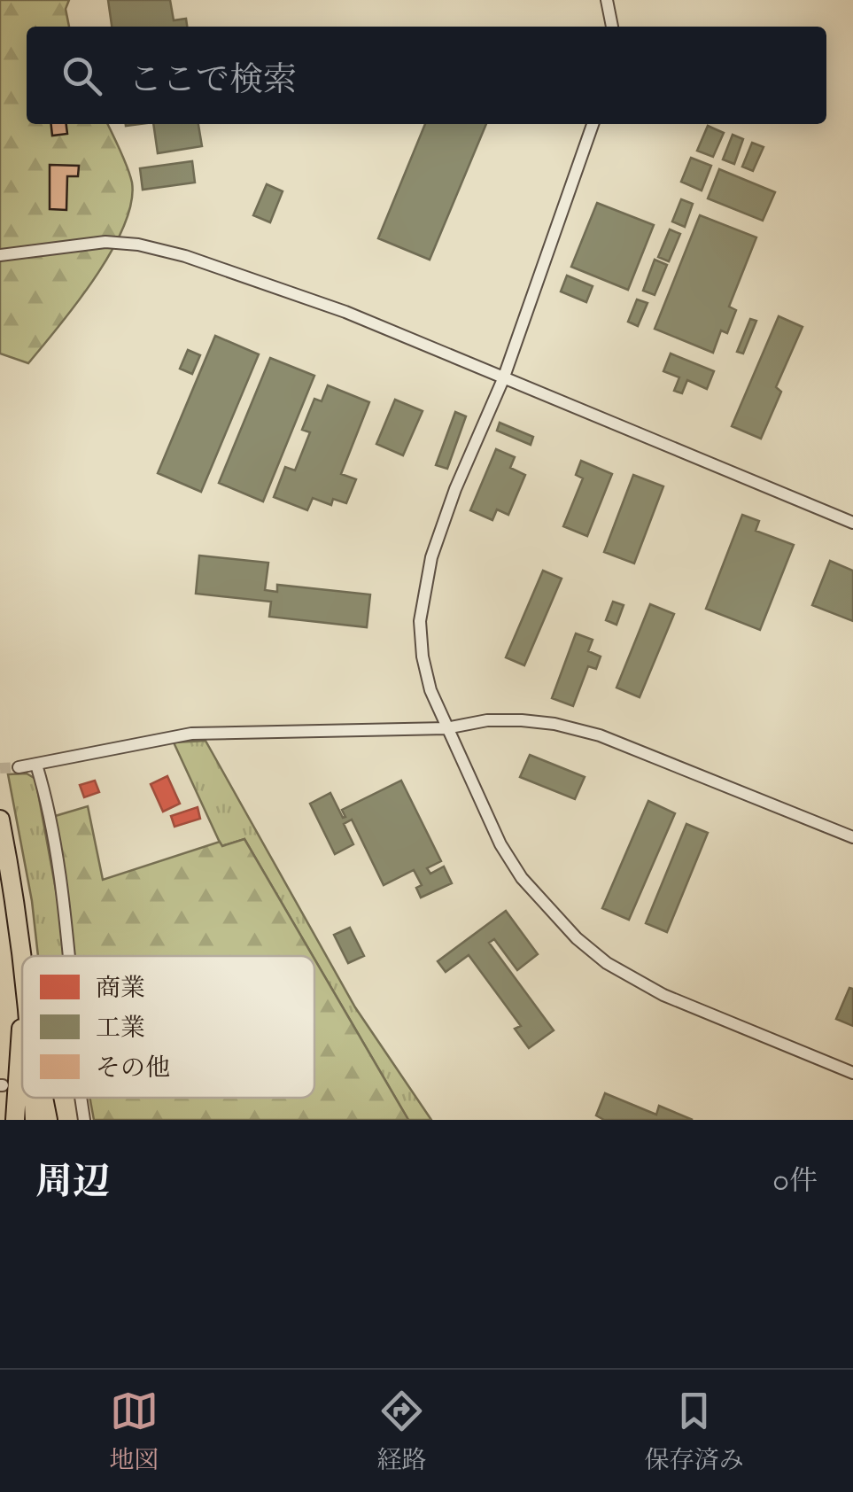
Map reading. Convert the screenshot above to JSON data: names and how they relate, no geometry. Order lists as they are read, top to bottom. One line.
{"legend":["商業","工業","その他"],"page":{"search":"ここで検索","heading":["周辺","0件"],"nav":["地図","経路","保存済み"]}}
